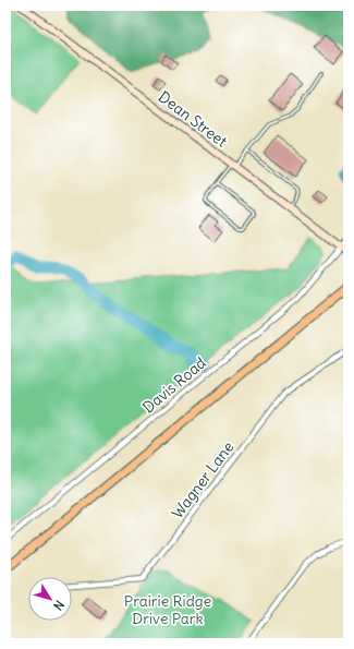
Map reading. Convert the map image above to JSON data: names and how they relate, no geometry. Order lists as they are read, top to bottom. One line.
{"streets":{"street":["Dean Street","Davis Road","Wagner Lane"]},"crossings":[["Dean Street","Davis Road"]],"parks":["Prairie Ridge Drive Park"],"north":"bottom right"}
